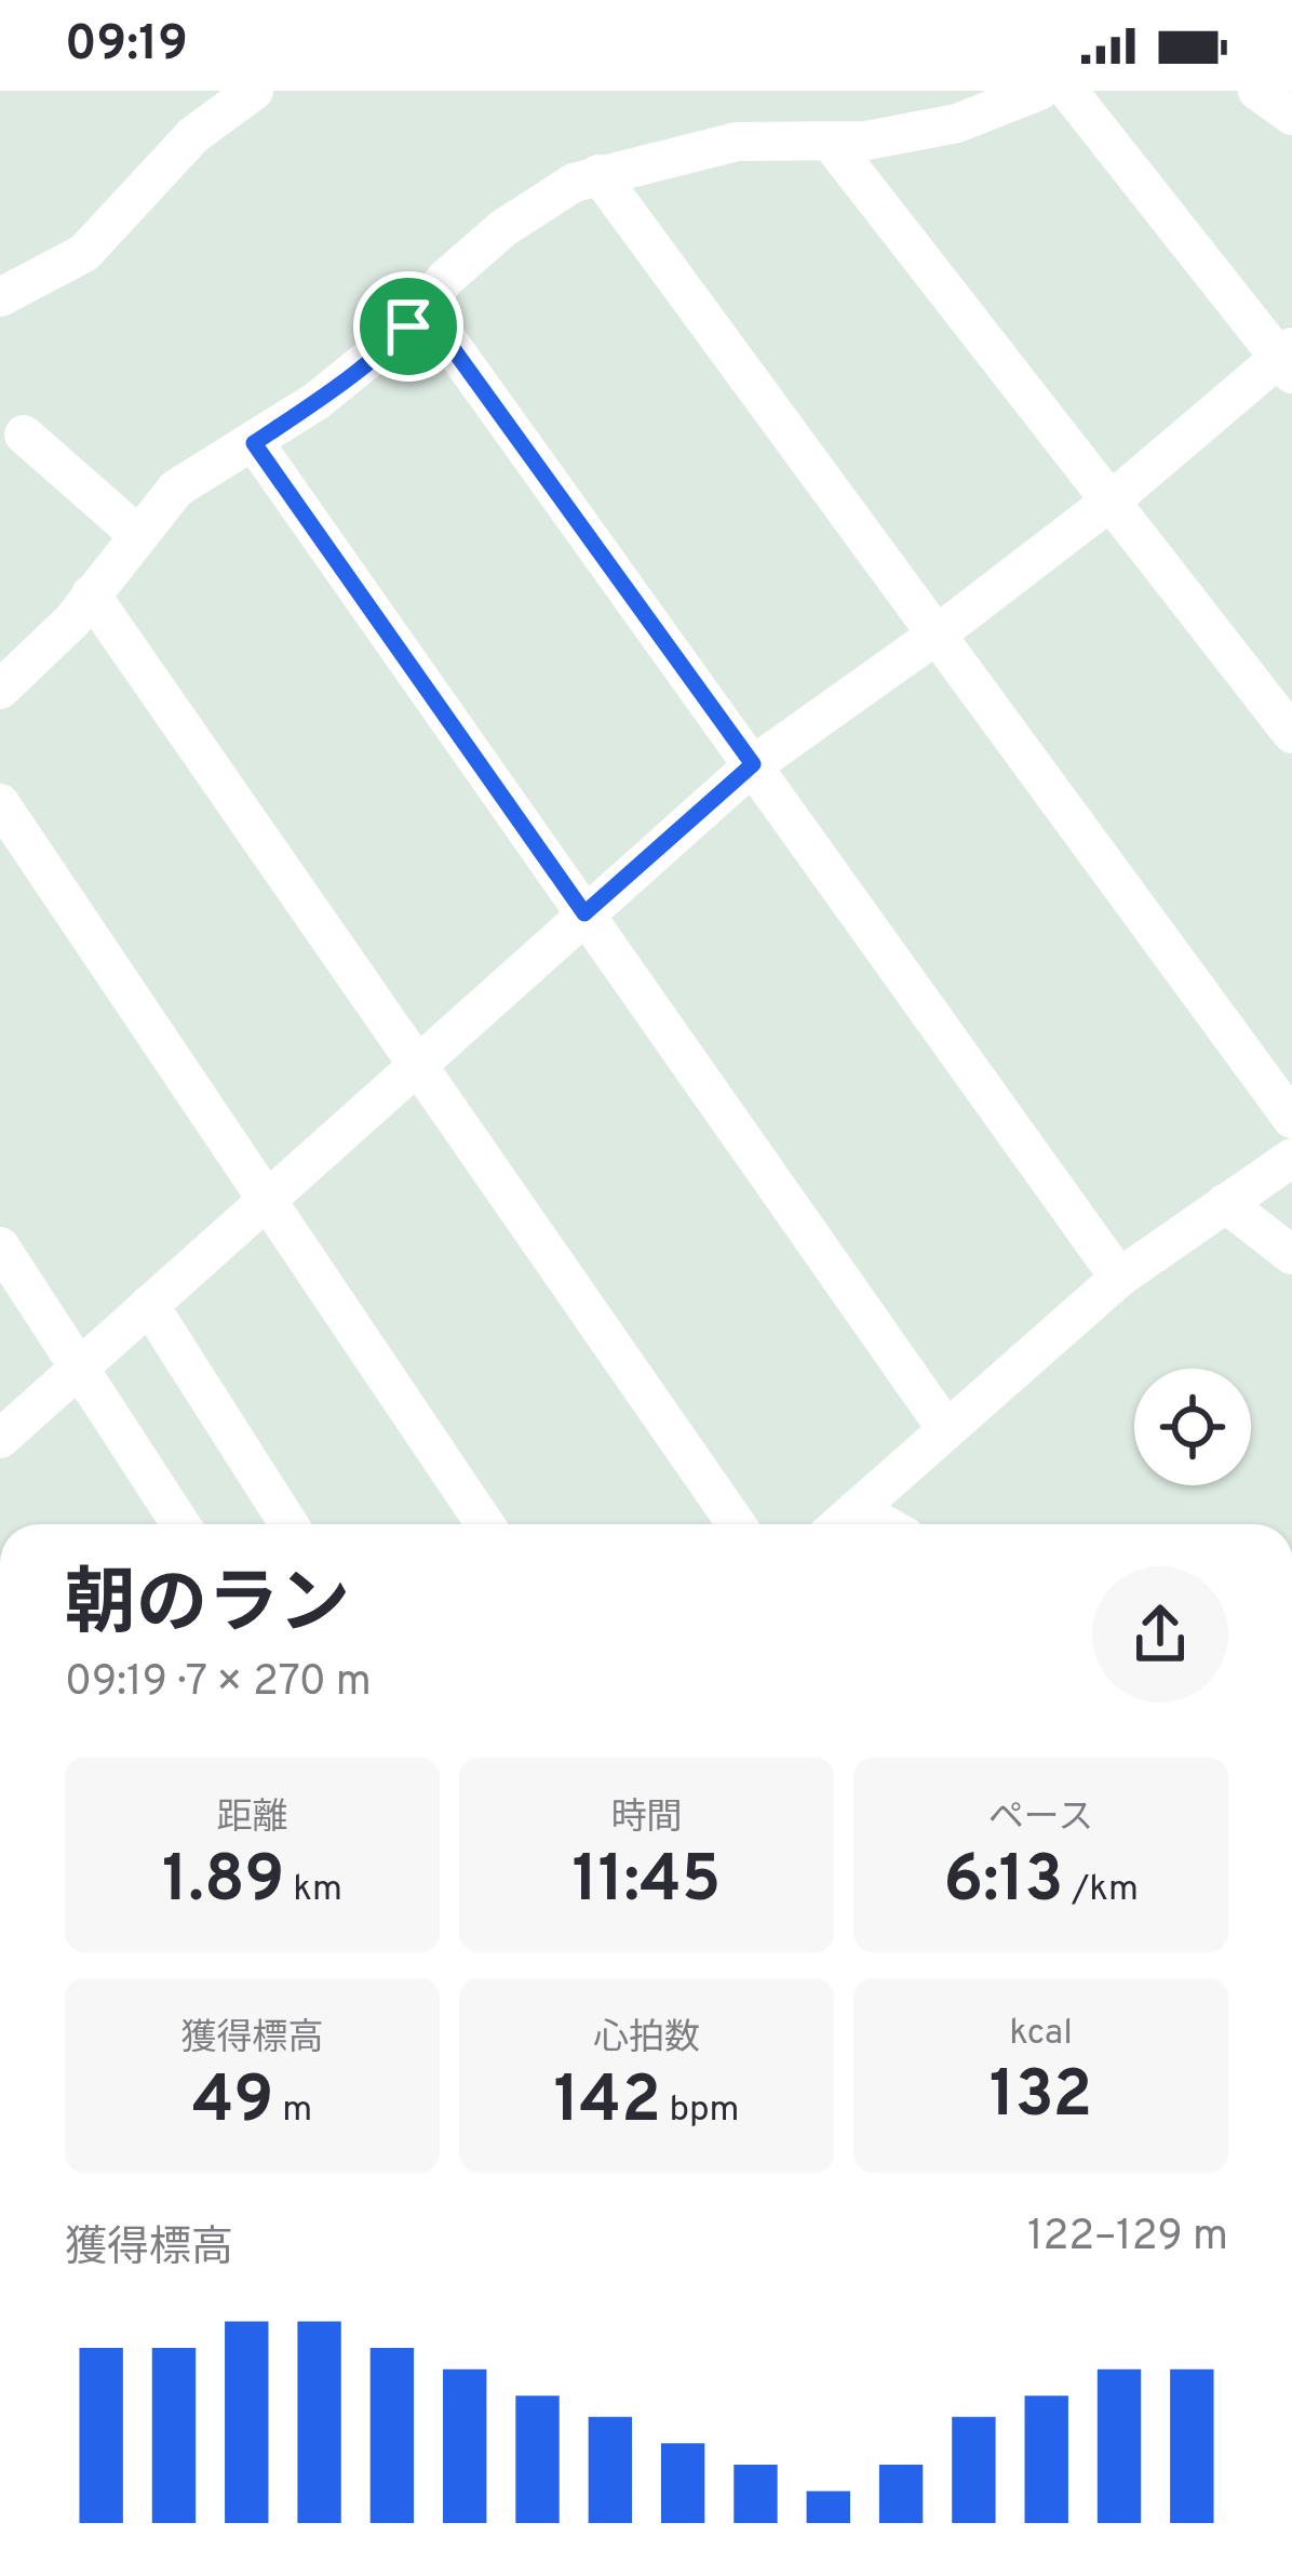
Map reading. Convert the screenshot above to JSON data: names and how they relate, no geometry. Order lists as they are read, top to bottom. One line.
{"page":{"status":"09:19","heading":["朝のラン","09:19 · 7 × 270 m"],"stats":[["距離","1.89 km"],["時間","11:45"],["ペース","6:13 /km"],["獲得標高","49 m"],["心拍数","142 bpm"],["kcal","132"]],"chart":["獲得標高","122–129 m"]}}
